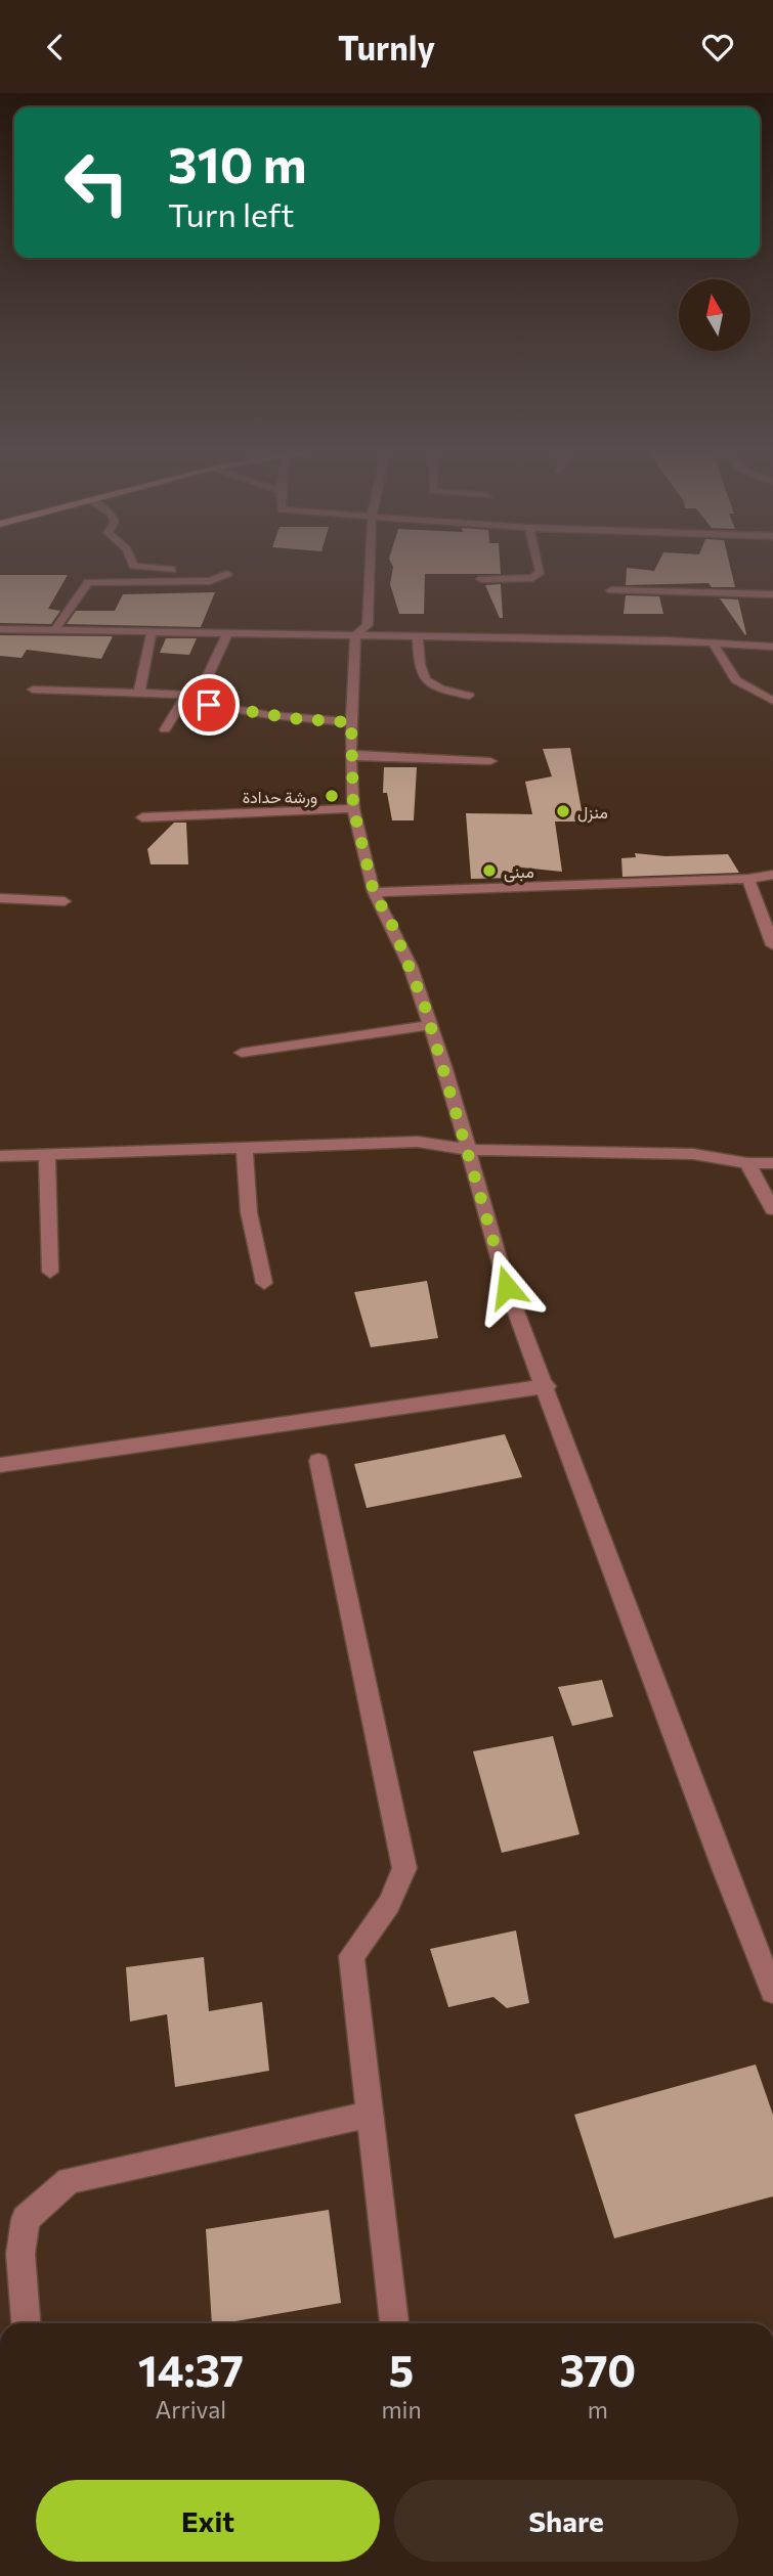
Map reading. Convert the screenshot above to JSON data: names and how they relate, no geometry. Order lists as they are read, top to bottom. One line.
{"places":["ورشة حدادة","منزل","مبنى"],"north":"top","page":{"header":"Turnly","turn":["310 m","Turn left"],"eta":["14:37","Arrival","5","min","370","m"],"buttons":["Exit","Share"]}}
